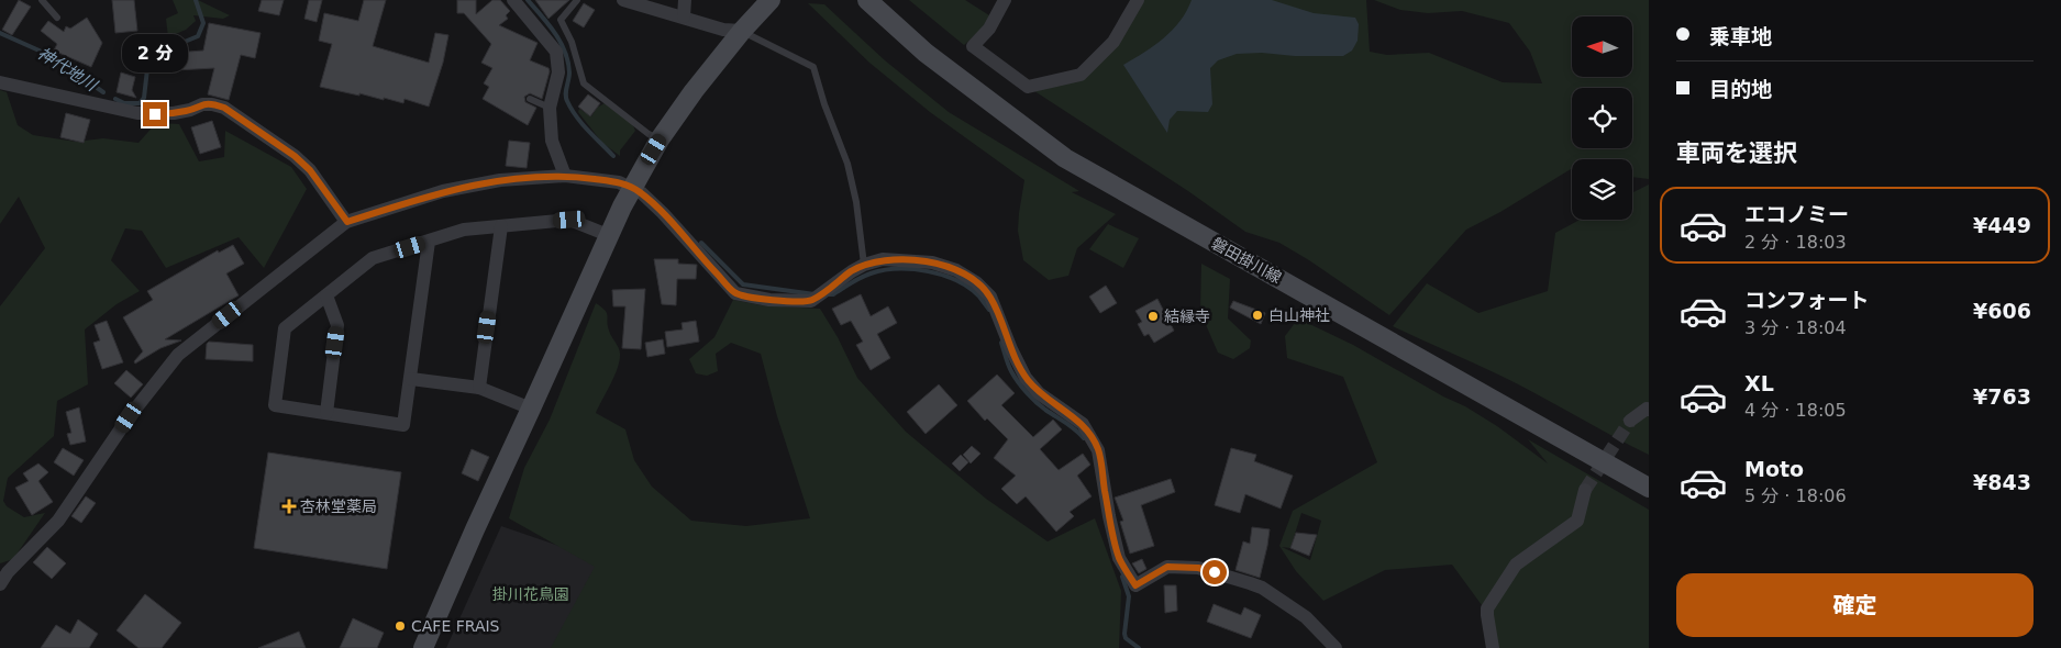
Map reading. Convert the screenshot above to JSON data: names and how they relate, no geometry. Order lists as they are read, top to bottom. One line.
{"streets":{"main road":["磐田掛川線"]},"water":["神代地川"],"parks":["掛川花鳥園"],"places":{"other":["白山神社","結縁寺","CAFE FRAIS"],"health":["杏林堂薬局"]},"north":"left","page":{"banner":["乗車地","目的地"],"bubble":"2 分","heading":"車両を選択","list":[{"name":"エコノミー","note":"2 分 · 18:03","value":"¥449"},{"name":"コンフォート","note":"3 分 · 18:04","value":"¥606"},{"name":"XL","note":"4 分 · 18:05","value":"¥763"},{"name":"Moto","note":"5 分 · 18:06","value":"¥843"}],"buttons":"確定"}}
